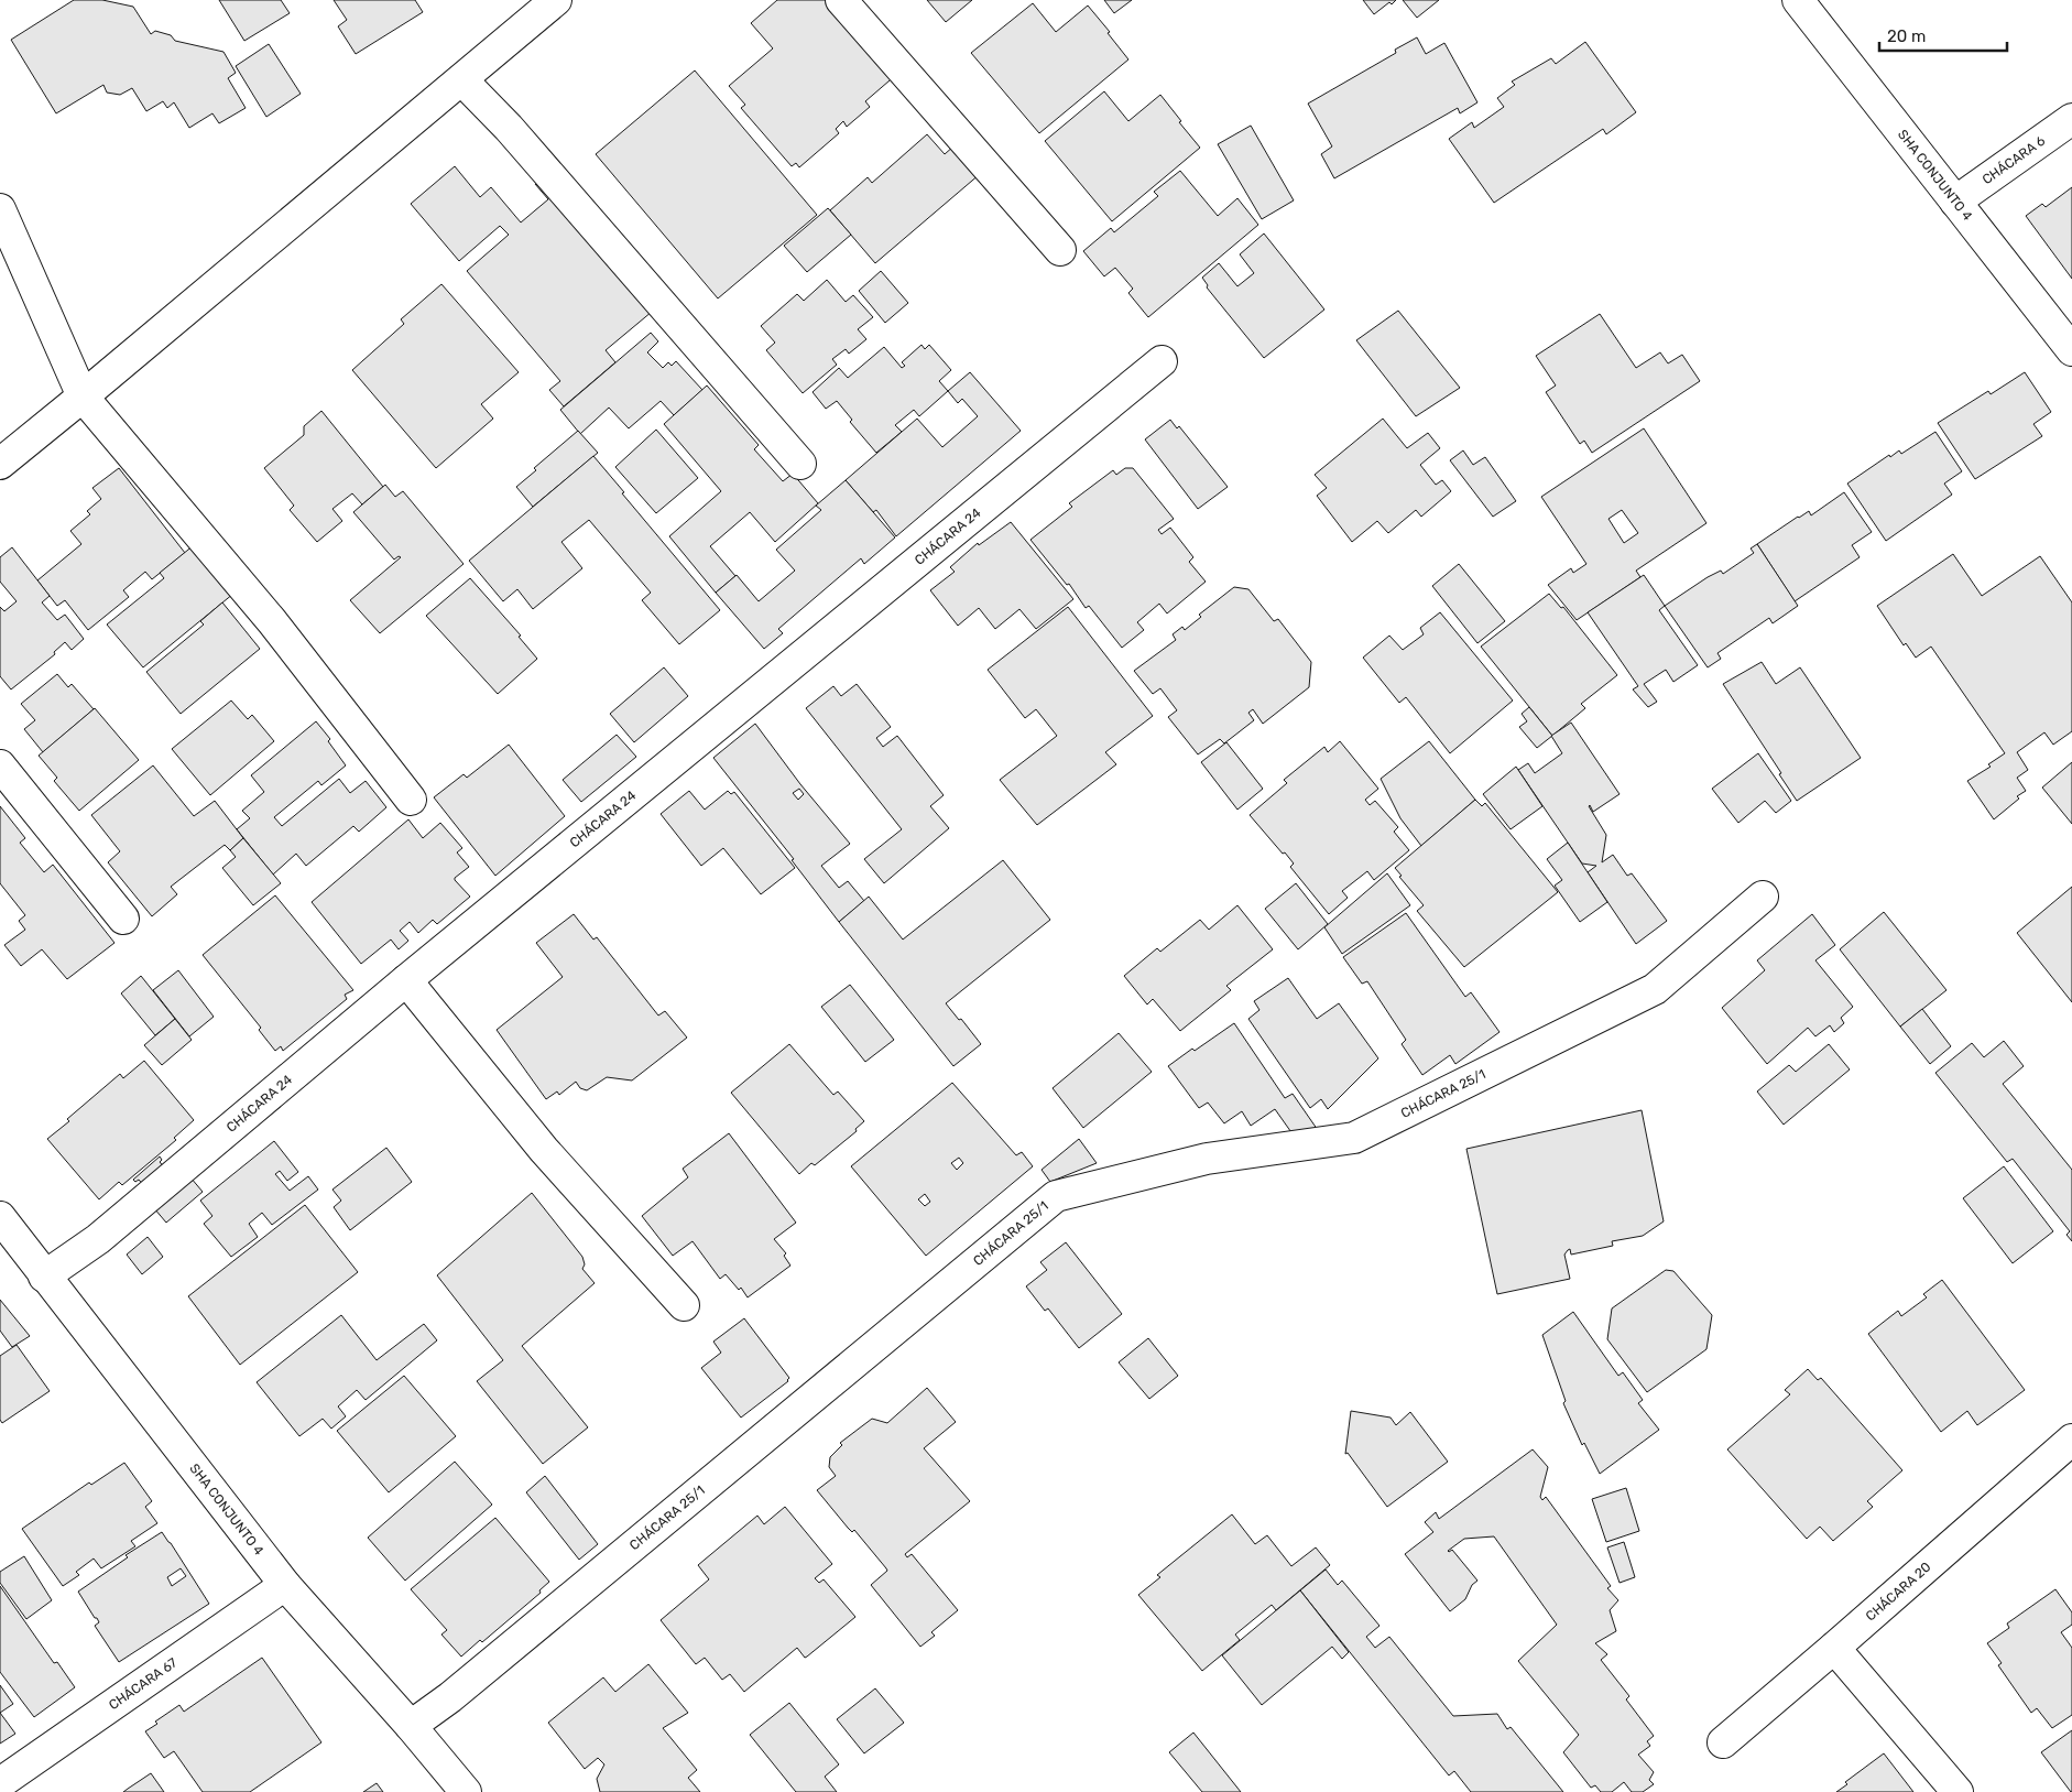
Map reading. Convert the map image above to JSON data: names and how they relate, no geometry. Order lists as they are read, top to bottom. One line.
{"streets":{"street":["CHÁCARA 6","SHA CONJUNTO 4","CHÁCARA 24","CHÁCARA 25/1","CHÁCARA 20","CHÁCARA 67"]},"crossings":[["CHÁCARA 6","SHA CONJUNTO 4"],["SHA CONJUNTO 4","CHÁCARA 24"],["SHA CONJUNTO 4","CHÁCARA 25/1"],["SHA CONJUNTO 4","CHÁCARA 67"]],"scale_bar":"20 m"}
